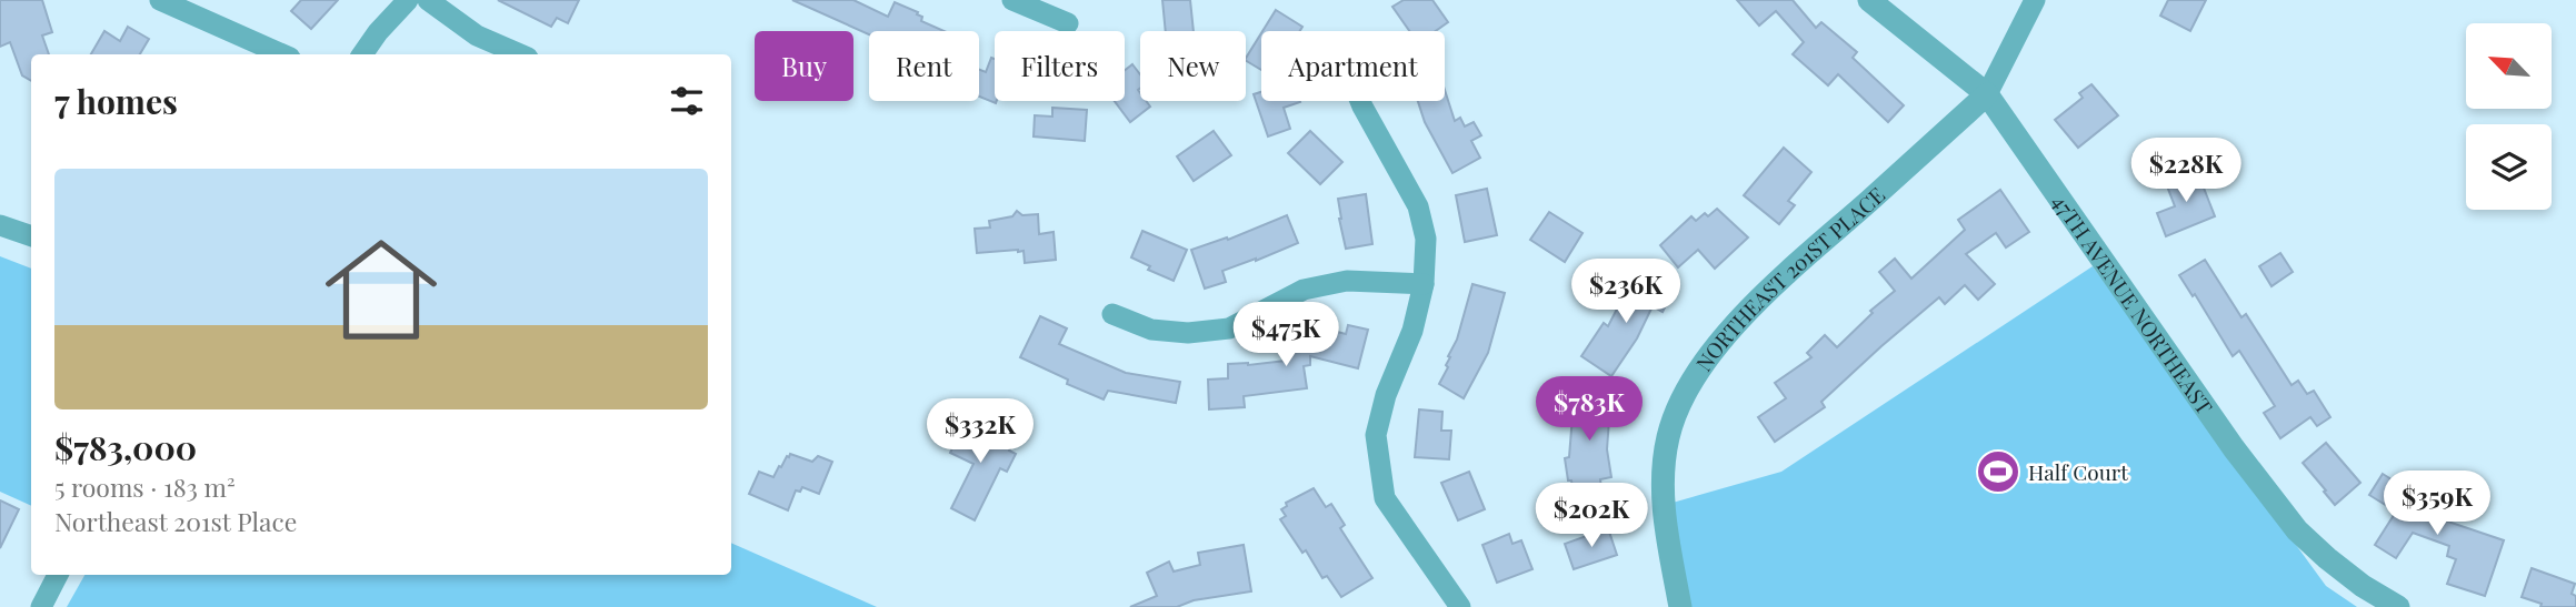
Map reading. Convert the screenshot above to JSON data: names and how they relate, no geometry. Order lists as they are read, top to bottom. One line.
{"streets":{"street":["NORTHEAST 201ST PLACE","47TH AVENUE NORTHEAST"]},"crossings":[["NORTHEAST 201ST PLACE","47TH AVENUE NORTHEAST"]],"places":{"sports":["Half Court"]},"north":"top left","page":{"chip":["Buy","Rent","Filters","New","Apartment"],"heading":"7 homes","price":["$228K","$236K","$475K","$783K","$332K","$359K","$202K"],"list":[{"name":"$783,000","note":"5 rooms · 183 m² · Northeast 201st Place"}]}}
